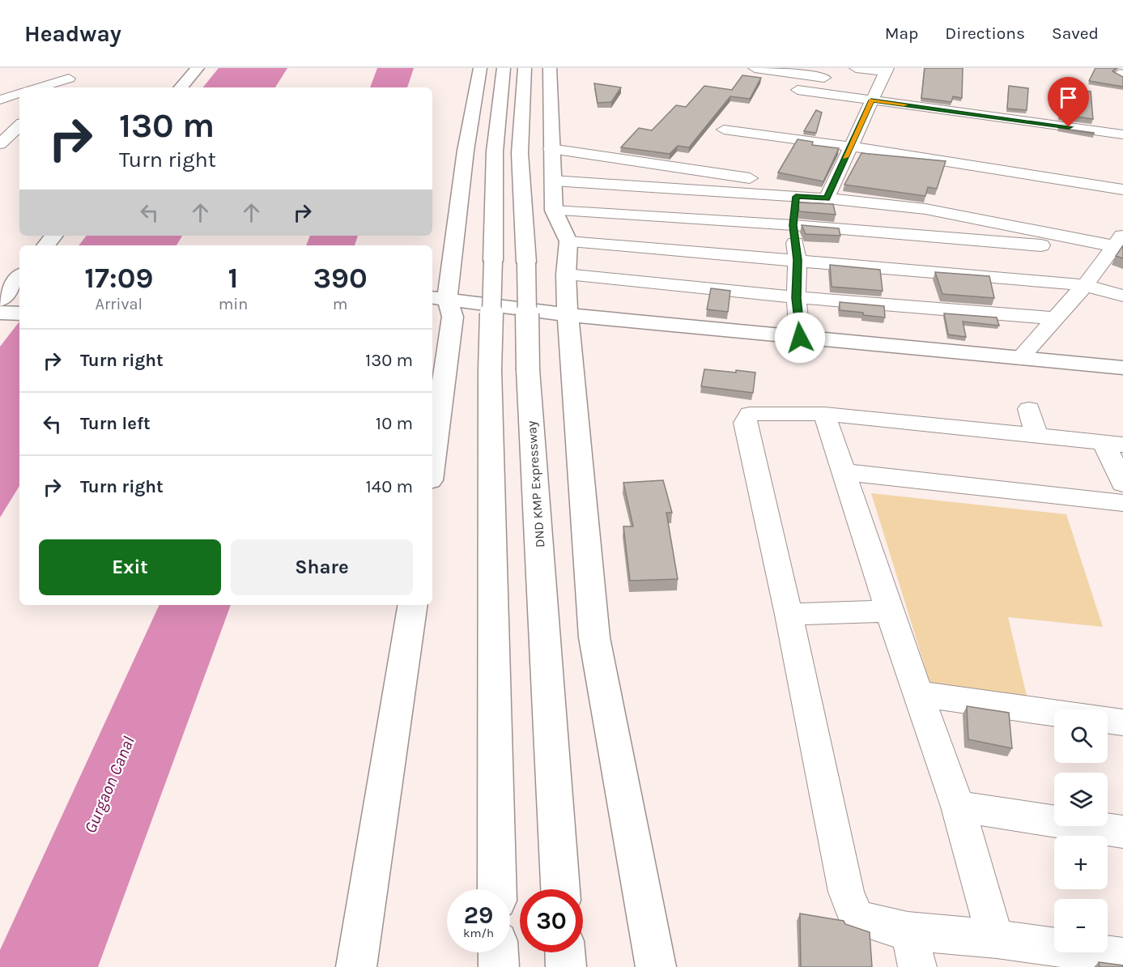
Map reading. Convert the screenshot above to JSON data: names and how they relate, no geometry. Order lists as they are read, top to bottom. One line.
{"streets":{"main road":["DND KMP Expressway"]},"water":["Gurgaon Canal"],"page":{"header":"Headway","nav":["Map","Directions","Saved"],"turn":["130 m","Turn right"],"eta":["17:09","Arrival","1","min","390","m"],"list":[{"name":"Turn right","value":"130 m"},{"name":"Turn left","value":"10 m"},{"name":"Turn right","value":"140 m"}],"buttons":["Exit","Share"],"map_buttons":["+","−"],"speed":"29 km/h","limit":"30"}}
